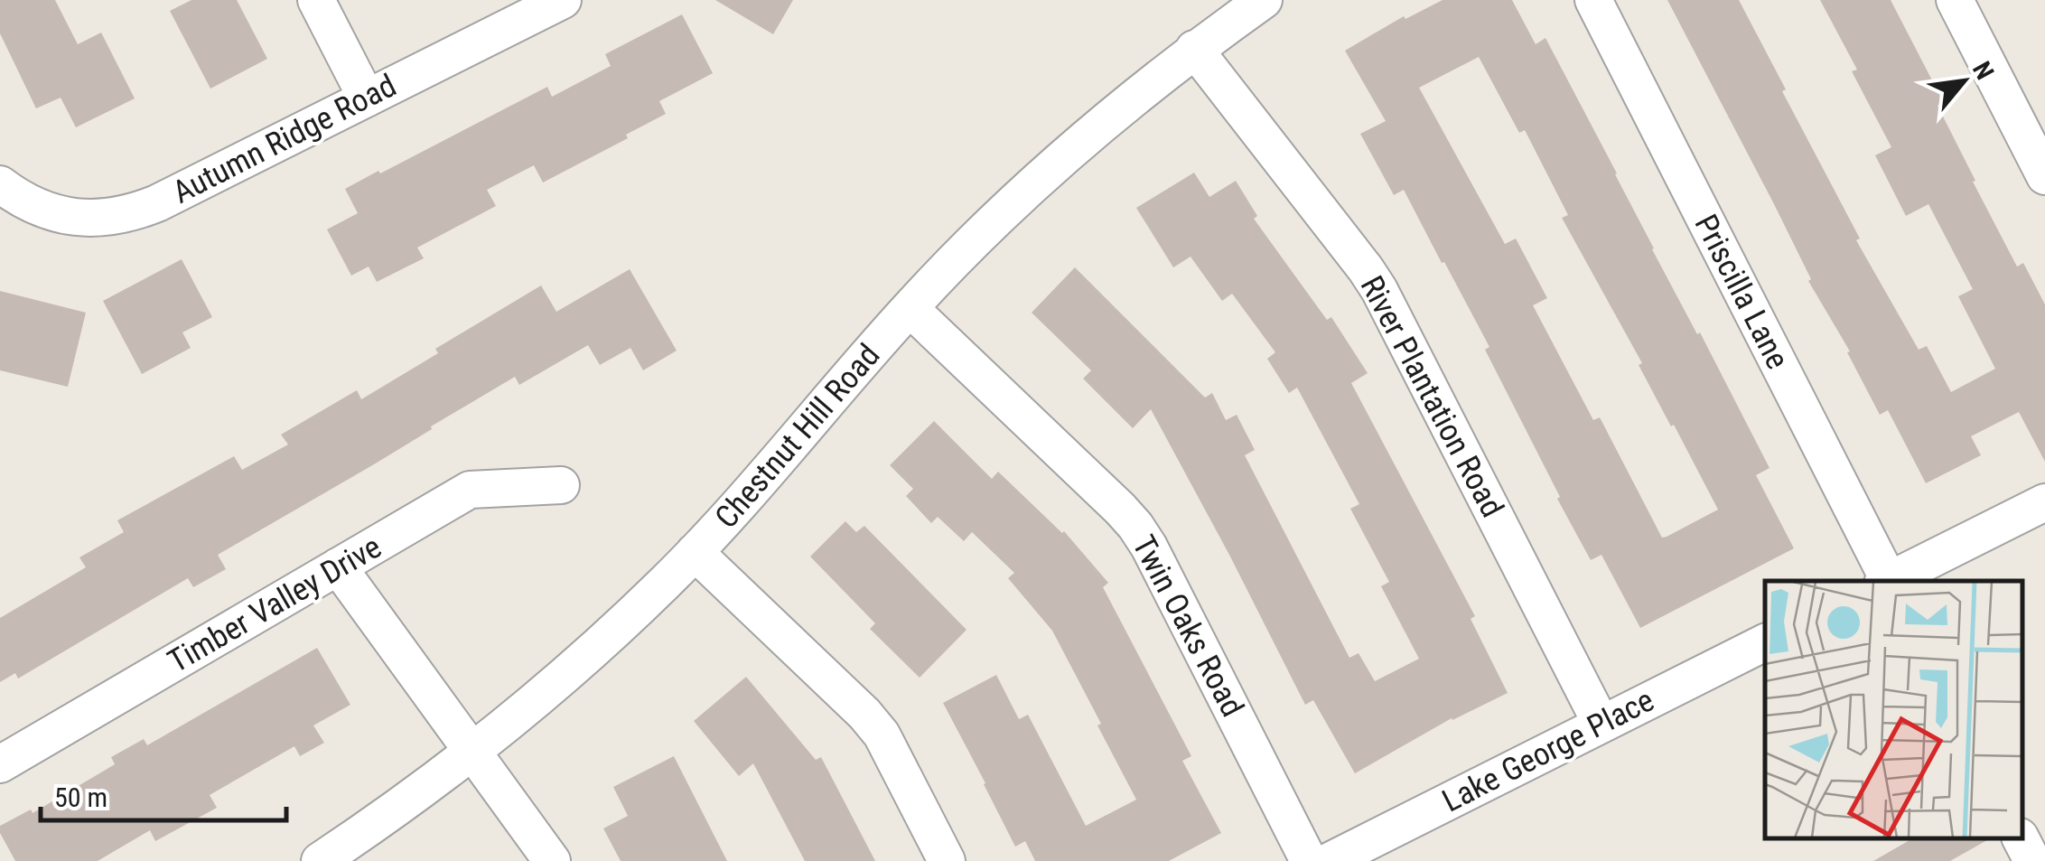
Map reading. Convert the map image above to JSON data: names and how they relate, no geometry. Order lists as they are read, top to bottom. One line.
{"streets":{"street":["Autumn Ridge Road","Priscilla Lane","River Plantation Road","Chestnut Hill Road","Timber Valley Drive","Twin Oaks Road","Lake George Place"]},"crossings":[["River Plantation Road","Chestnut Hill Road"],["River Plantation Road","Lake George Place"],["Chestnut Hill Road","Twin Oaks Road"]],"scale_bar":"50 m","north":"top right"}
